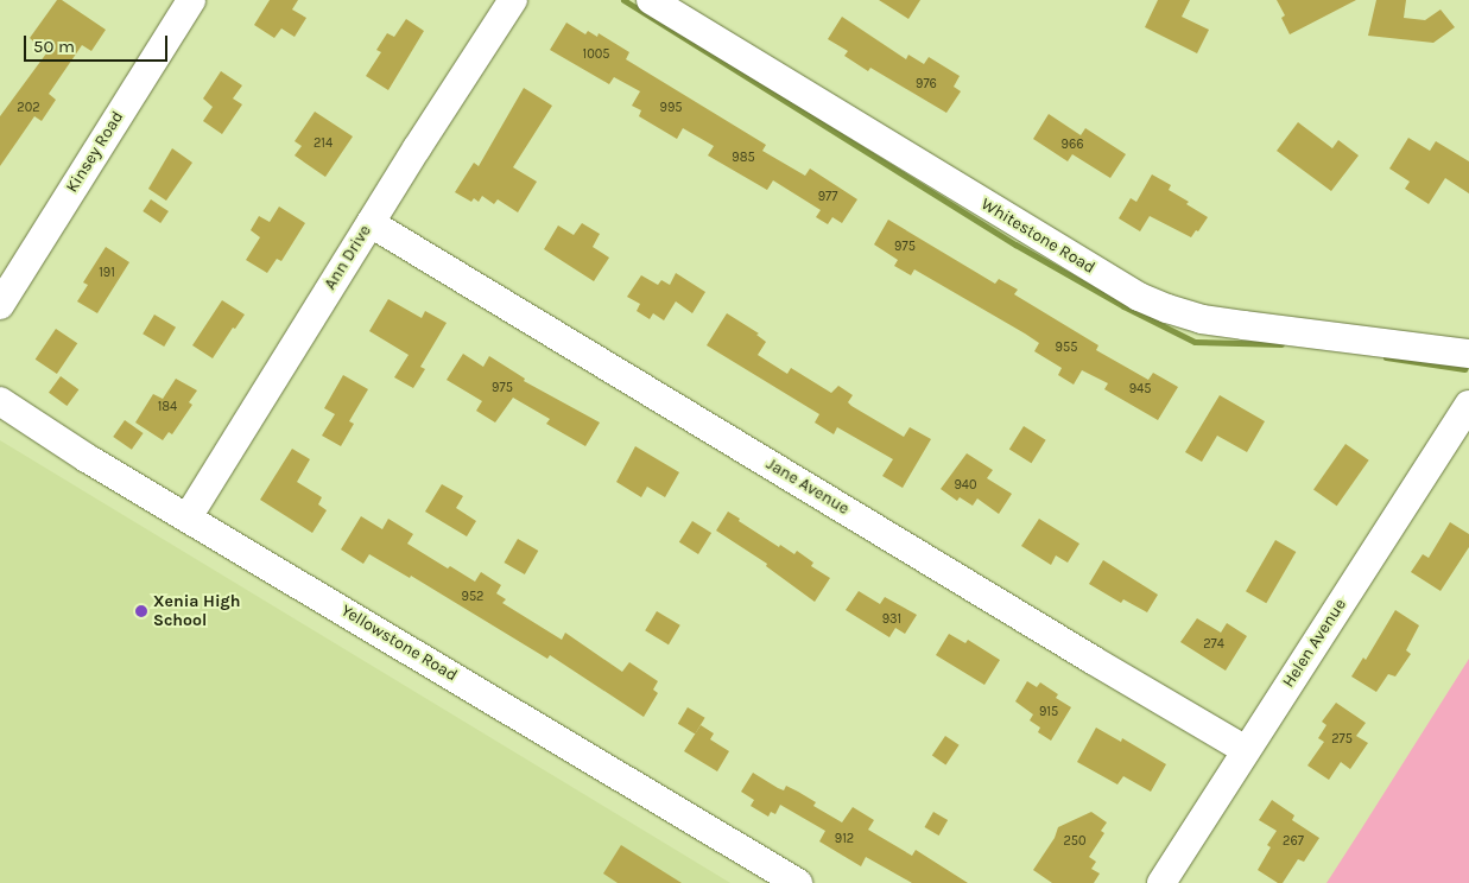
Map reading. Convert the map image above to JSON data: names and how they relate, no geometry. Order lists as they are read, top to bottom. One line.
{"streets":{"street":["Kinsey Road","Whitestone Road","Ann Drive","Jane Avenue","Yellowstone Road","Helen Avenue"]},"crossings":[["Ann Drive","Jane Avenue"],["Ann Drive","Yellowstone Road"],["Jane Avenue","Helen Avenue"]],"places":["Xenia High School"],"house_numbers":["1005","976","202","995","214","966","985","977","975","191","955","975","945","184","940","952","931","274","915","275","912","250","267"],"scale_bar":"50 m"}
